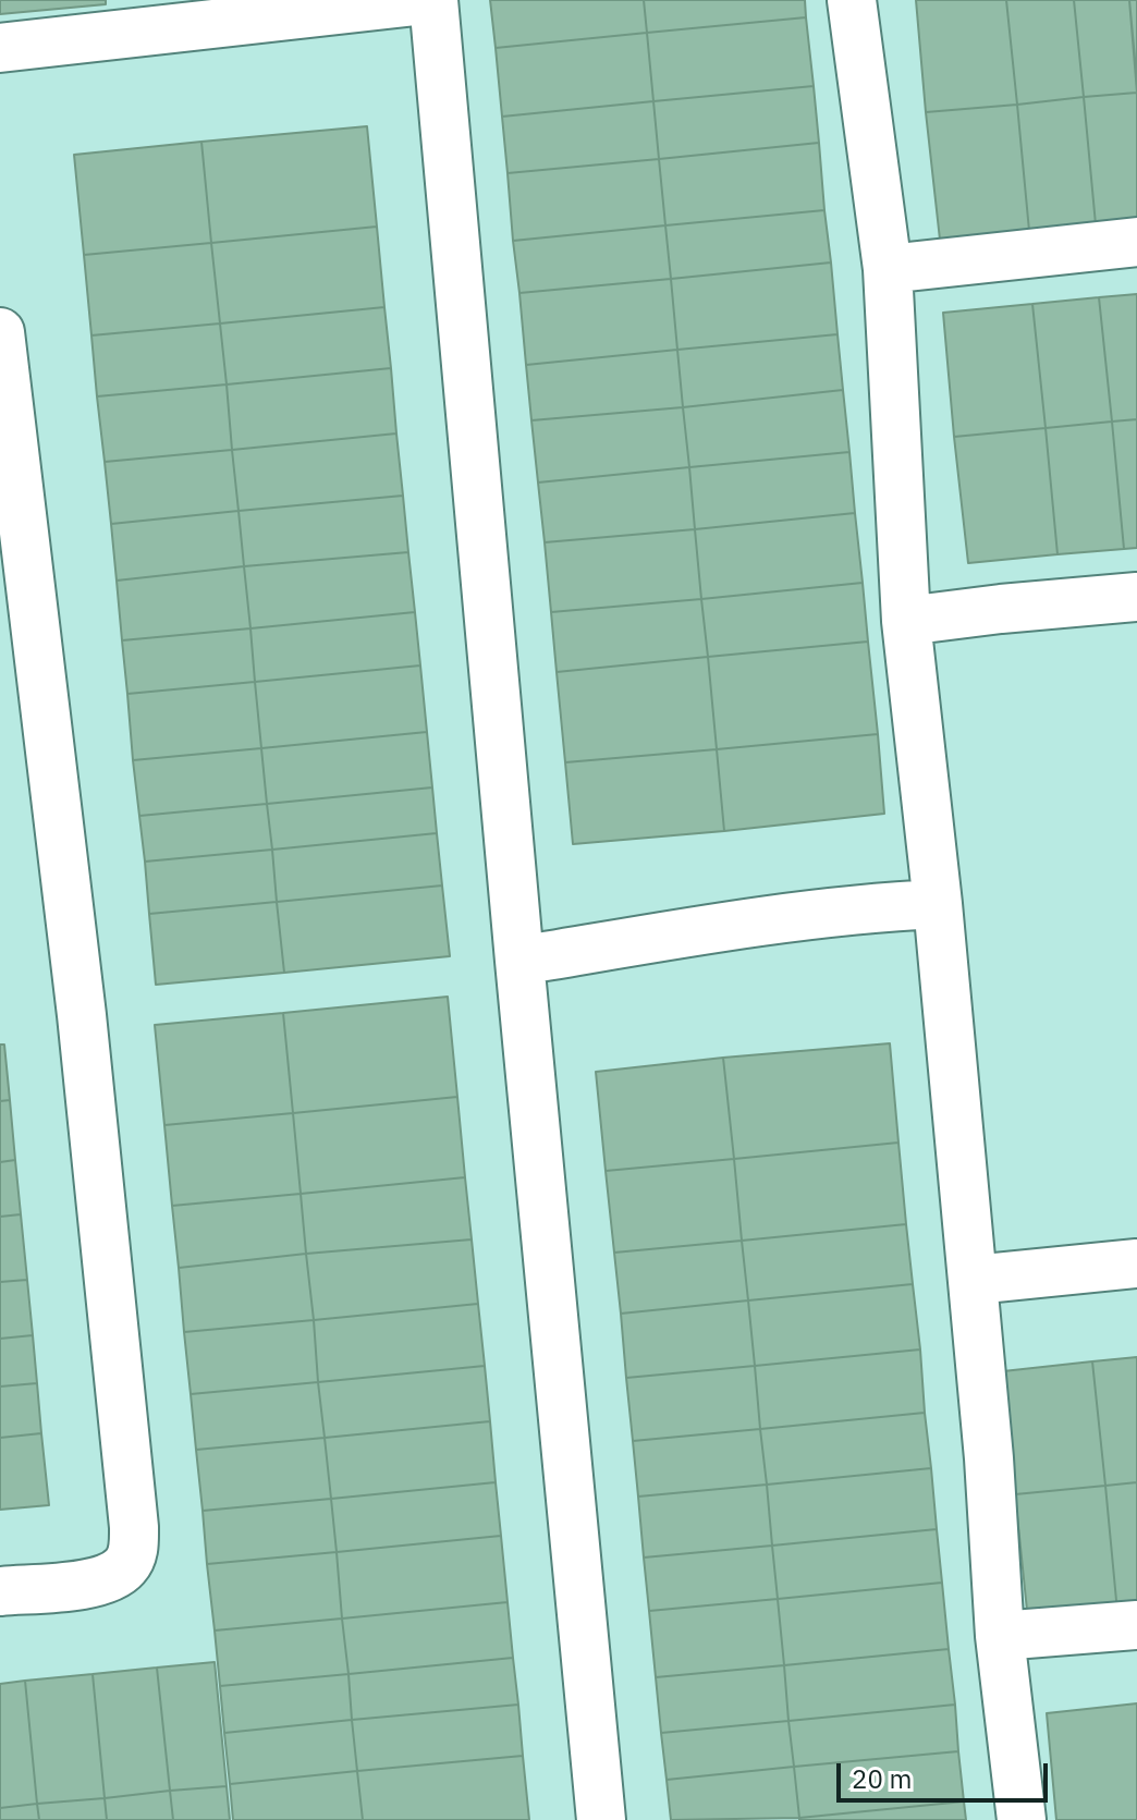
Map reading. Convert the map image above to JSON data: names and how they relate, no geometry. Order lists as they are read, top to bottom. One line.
{"scale_bar":"20 m"}
